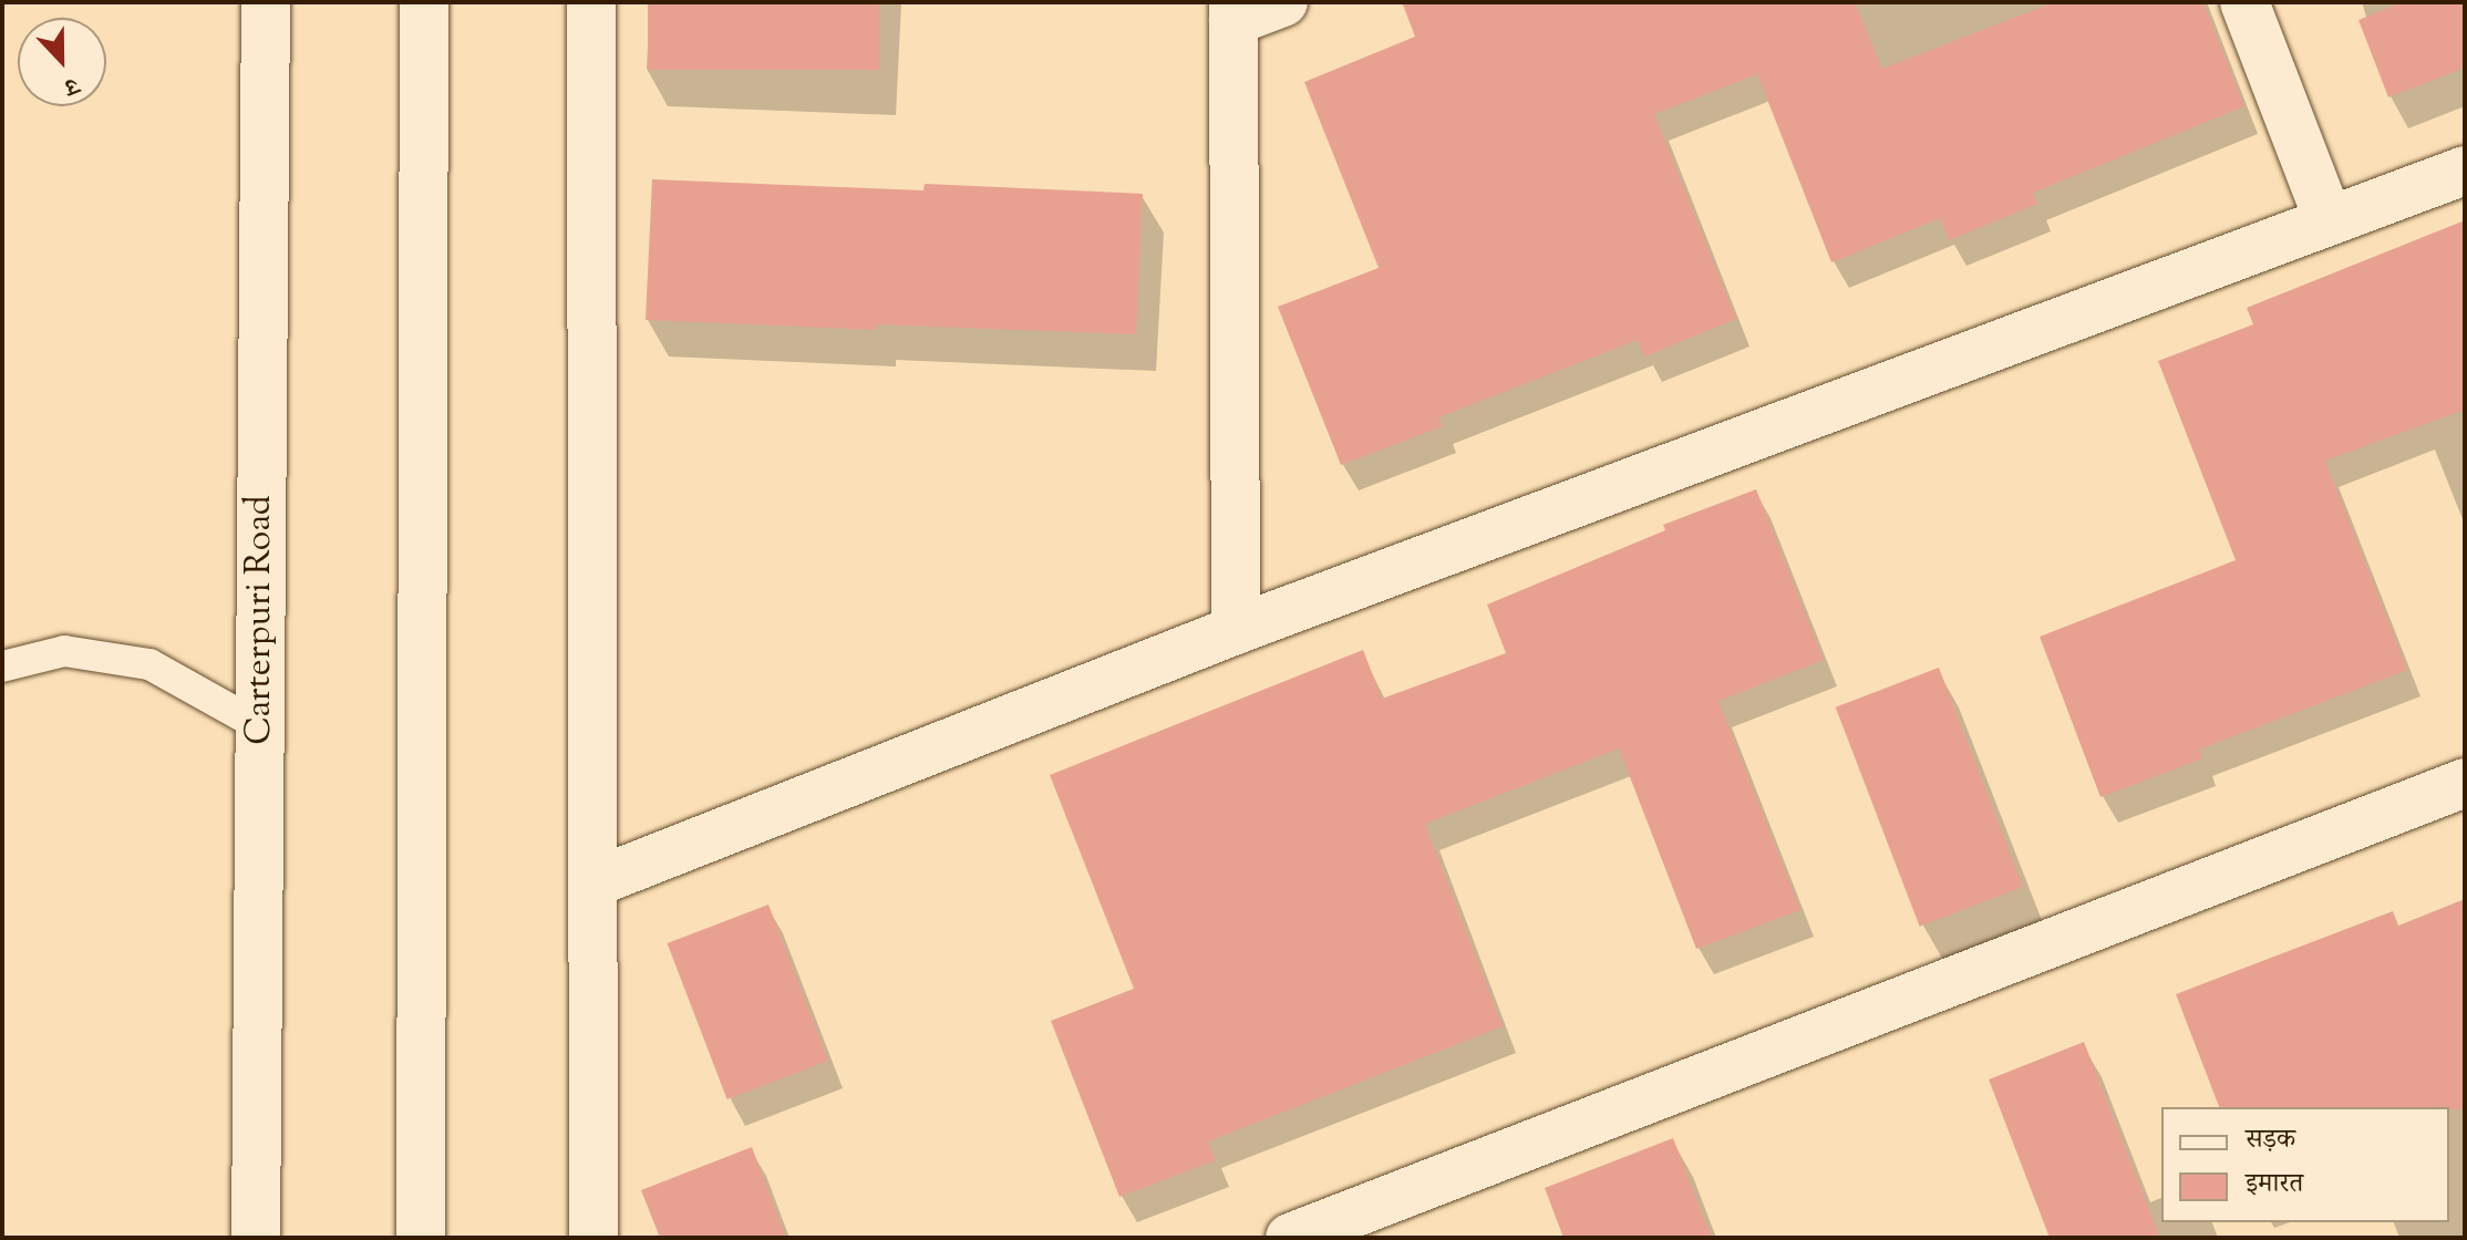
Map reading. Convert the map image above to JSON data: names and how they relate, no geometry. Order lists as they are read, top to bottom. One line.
{"streets":{"street":["Carterpuri Road"]},"legend":["सड़क","इमारत"],"north":"bottom"}
